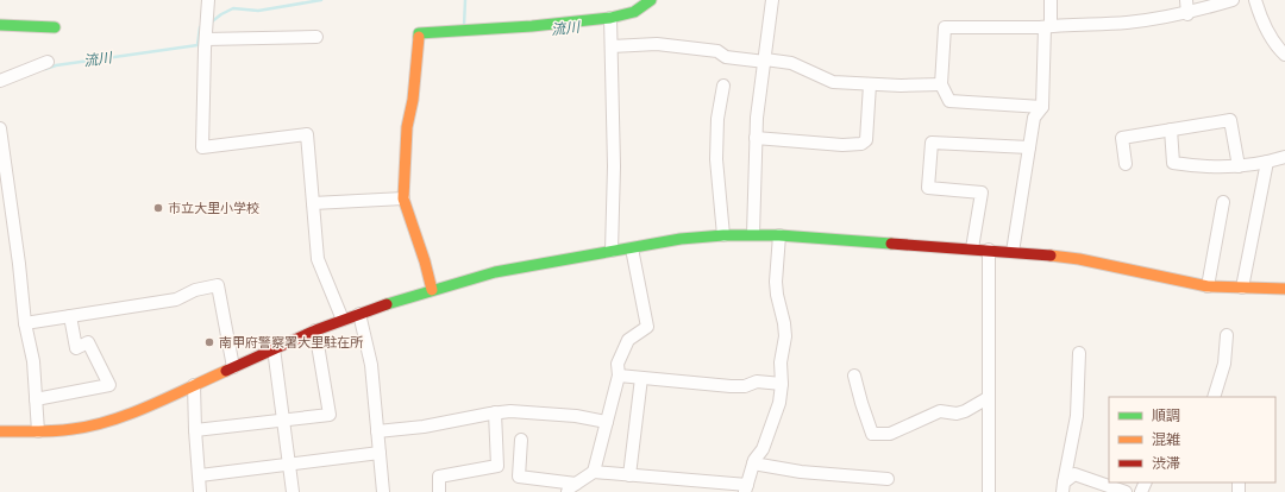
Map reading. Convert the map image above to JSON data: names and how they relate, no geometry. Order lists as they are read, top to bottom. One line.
{"water":["流川"],"places":["市立大里小学校","南甲府警察署大里駐在所"],"legend":["順調","混雑","渋滞"]}
